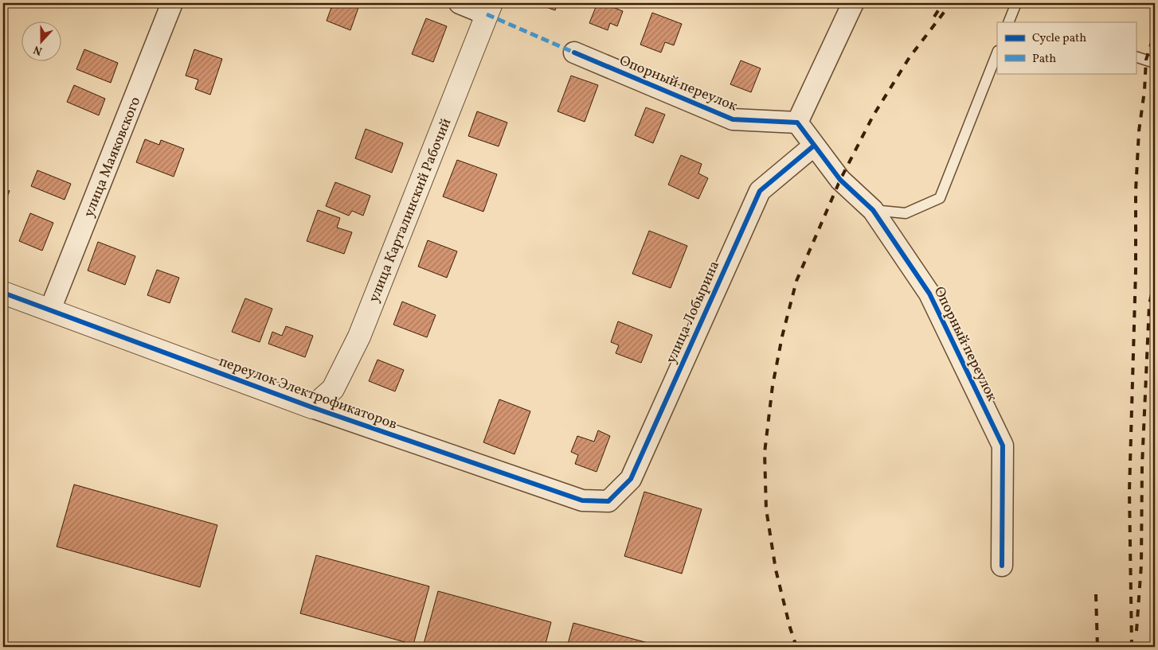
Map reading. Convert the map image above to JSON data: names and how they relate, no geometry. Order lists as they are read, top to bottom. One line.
{"streets":{"street":["Опорный переулок","улица Маяковского","улица Карталинский Рабочий","улица Лобырина","переулок Электрофикаторов"]},"crossings":[["Опорный переулок","улица Лобырина"],["улица Маяковского","переулок Электрофикаторов"],["улица Карталинский Рабочий","переулок Электрофикаторов"],["улица Лобырина","переулок Электрофикаторов"]],"legend":["Cycle path","Path"],"north":"bottom"}
